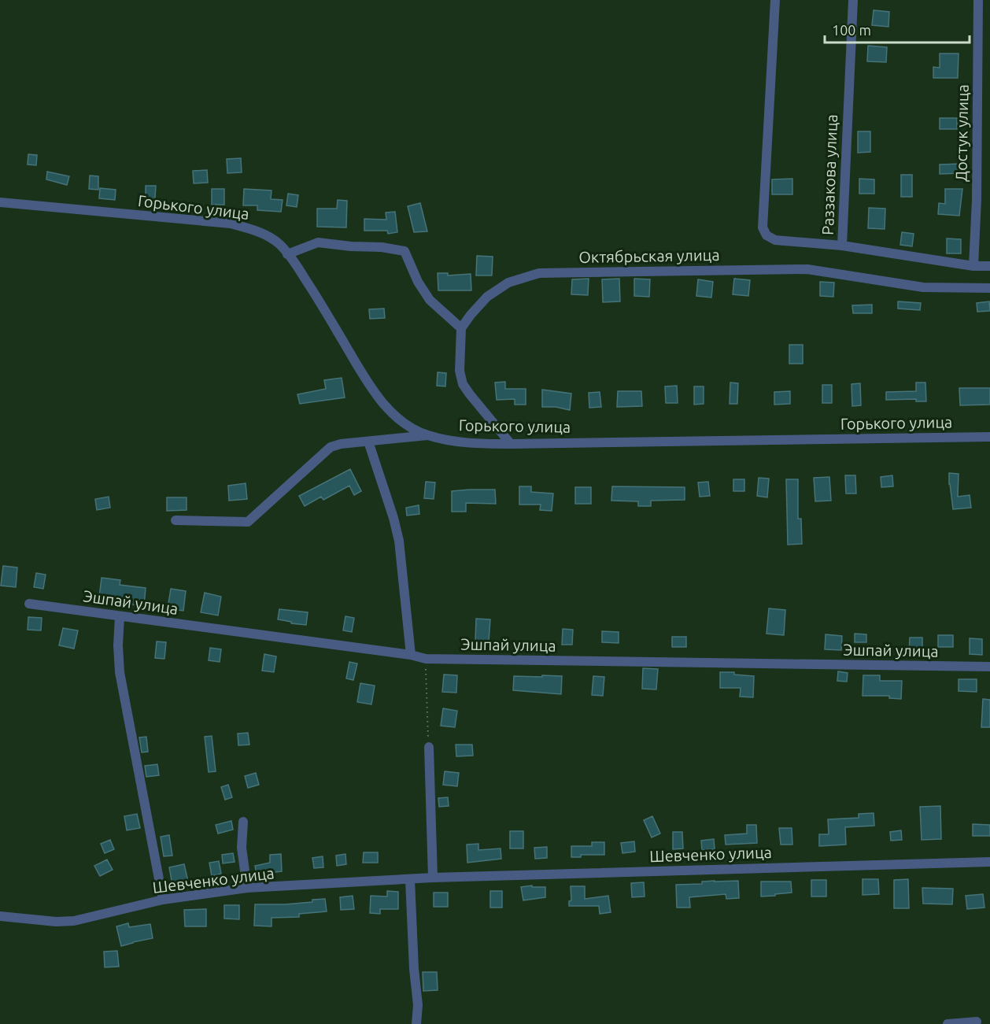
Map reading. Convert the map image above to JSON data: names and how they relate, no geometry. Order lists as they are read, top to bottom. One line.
{"streets":{"street":["Достук улица","Раззакова улица","Горького улица","Октябрьская улица","Эшпай улица","Шевченко улица"]},"crossings":[["Достук улица","Раззакова улица"]],"scale_bar":"100 m"}
